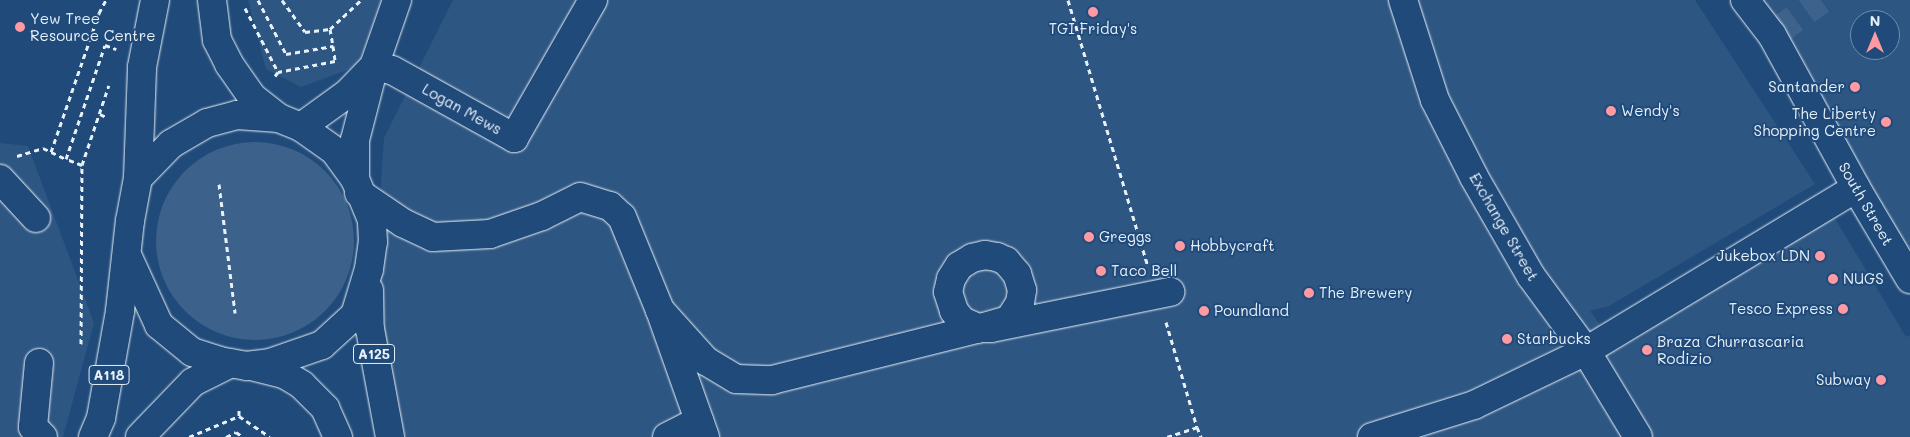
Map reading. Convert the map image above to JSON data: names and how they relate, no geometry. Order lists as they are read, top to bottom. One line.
{"streets":{"street":["Logan Mews","South Street","Exchange Street","A125","A118"]},"places":["TGI Friday's","Yew Tree Resource Centre","Santander","Wendy's","The Liberty Shopping Centre","Greggs","Hobbycraft","Jukebox LDN","Taco Bell","NUGS","The Brewery","Tesco Express","Poundland","Starbucks","Braza Churrascaria Rodizio","Subway"],"north":"top"}
